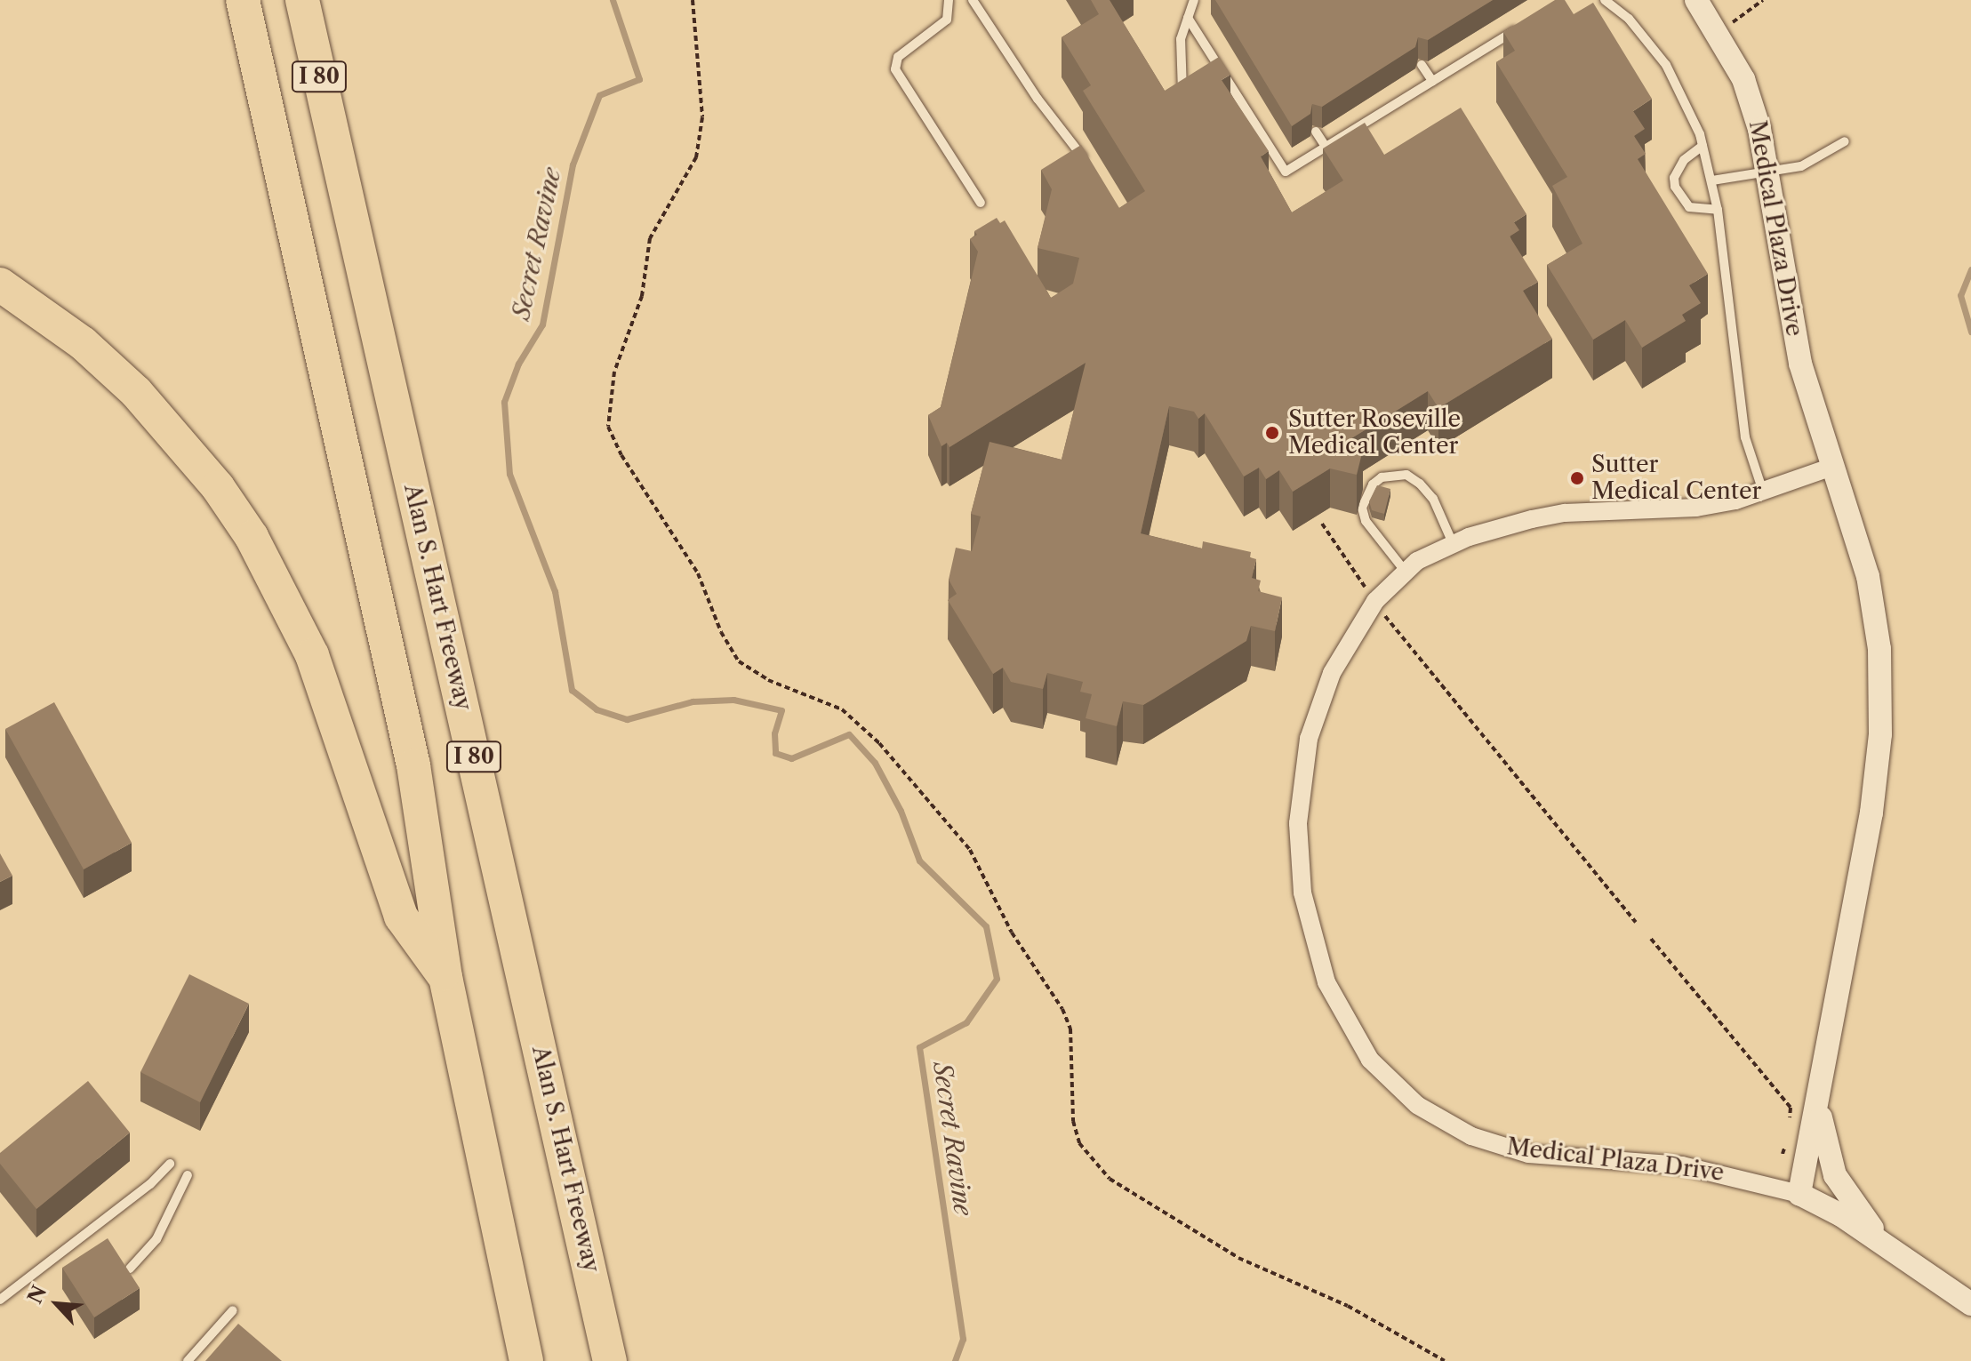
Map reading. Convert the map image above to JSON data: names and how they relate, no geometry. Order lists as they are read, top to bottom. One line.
{"streets":{"highway":["I 80","Alan S. Hart Freeway"],"street":["Medical Plaza Drive"]},"water":["Secret Ravine"],"places":["Sutter Roseville Medical Center","Sutter Medical Center"],"north":"top left"}
